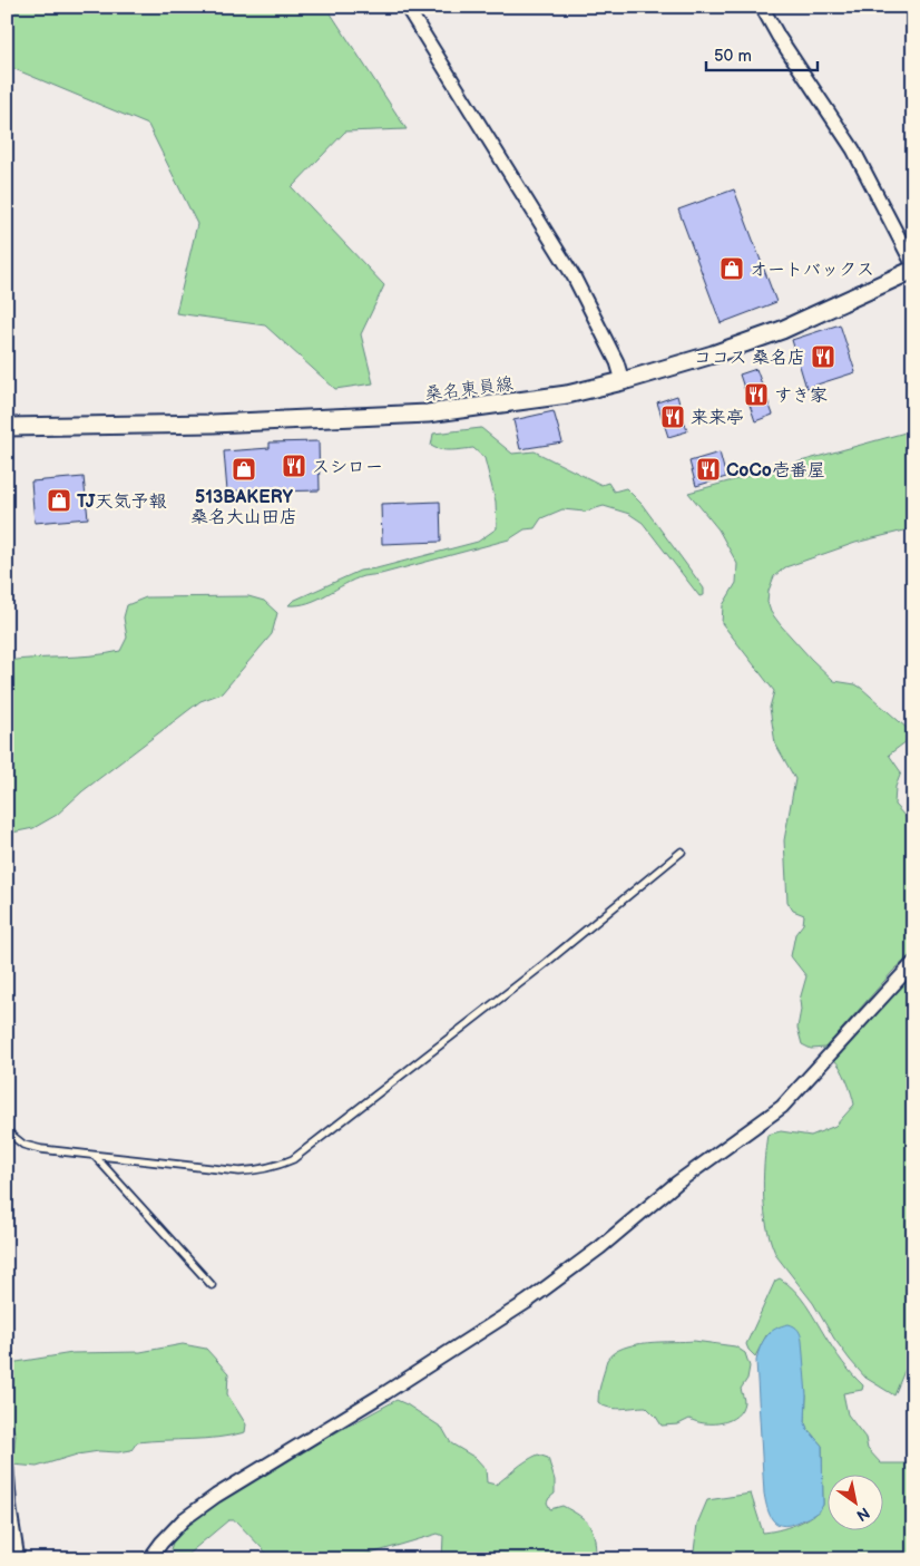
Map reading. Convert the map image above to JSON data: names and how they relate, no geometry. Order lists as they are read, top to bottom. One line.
{"streets":{"main road":["桑名東員線"]},"places":{"shop":["オートバックス","513BAKERY 桑名大山田店","TJ天気予報"],"restaurant":["ココス 桑名店","すき家","来来亭","スシロー","CoCo壱番屋"]},"scale_bar":"50 m","north":"bottom right"}
